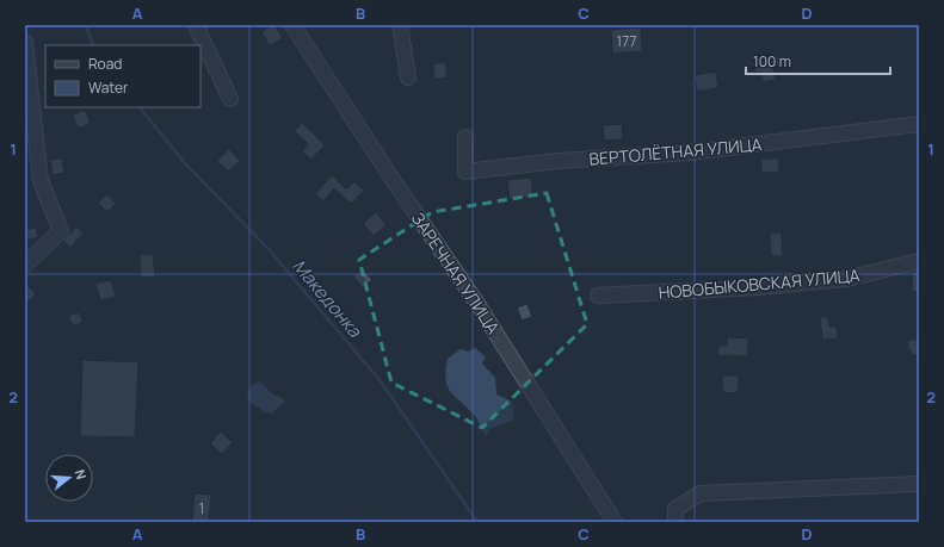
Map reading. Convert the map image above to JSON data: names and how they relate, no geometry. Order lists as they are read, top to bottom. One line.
{"streets":{"street":["ВЕРТОЛЁТНАЯ УЛИЦА","ЗАРЕЧНАЯ УЛИЦА","НОВОБЫКОВСКАЯ УЛИЦА"]},"water":["Македонка"],"house_numbers":["177","1"],"legend":["Road","Water"],"scale_bar":"100 m","north":"right","grid":{"columns":["A","B","C","D"],"rows":["1","2"]}}
